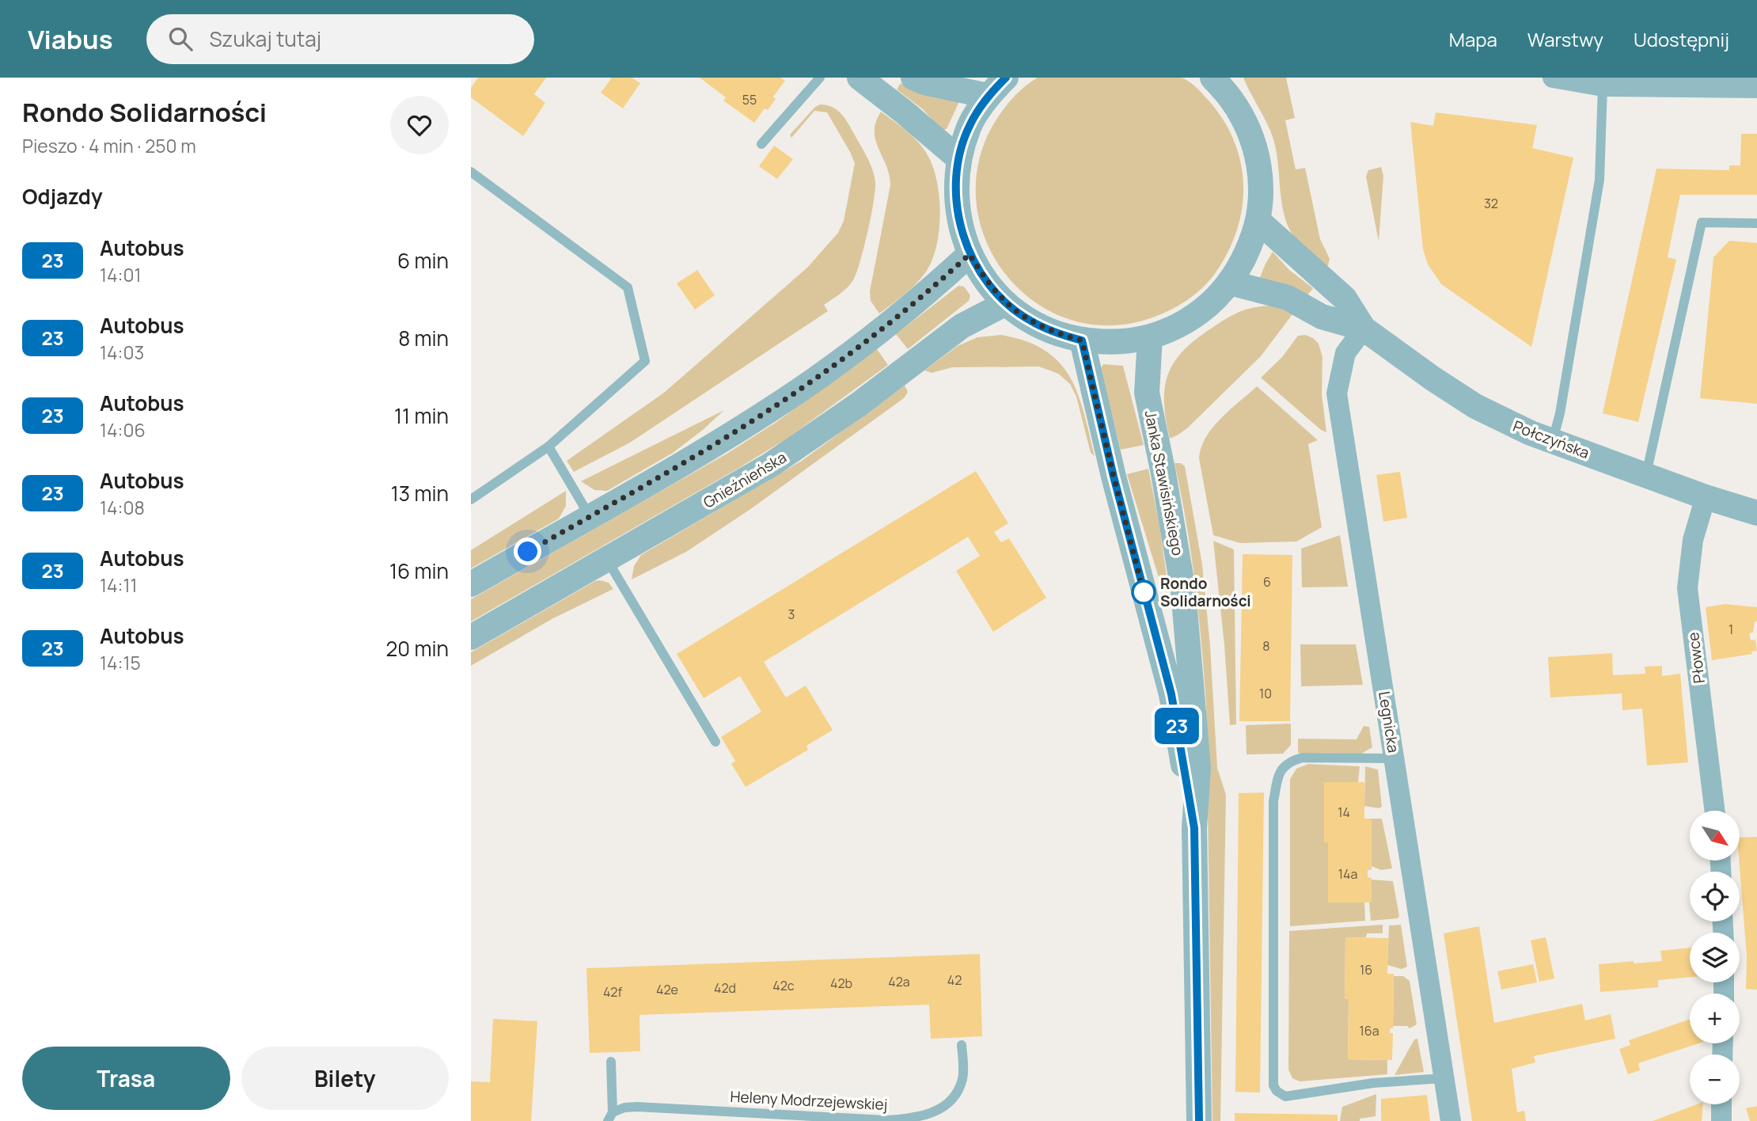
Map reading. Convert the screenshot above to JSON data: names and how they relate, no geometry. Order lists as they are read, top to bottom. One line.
{"streets":{"street":["Połczyńska","Gnieźnieńska","Janka Stawisińskiego","Płowce","Legnicka"],"lane":["Heleny Modrzejewskiej"]},"crossings":[["Połczyńska","Płowce"],["Połczyńska","Legnicka"]],"places":["Rondo Solidarności"],"lines":["bus line 23"],"house_numbers":["55","32","6","3","1","8","10","14","14a","16","42","42a","42b","42c","42d","42e","42f","16a"],"north":"bottom right","page":{"header":"Viabus","search":"Szukaj tutaj","nav":["Mapa","Warstwy","Udostępnij"],"heading":[["Rondo Solidarności","Pieszo · 4 min · 250 m"],"Odjazdy"],"on_map":"23","list":[{"mark":"23","name":"Autobus","note":"14:01","value":"6 min"},{"mark":"23","name":"Autobus","note":"14:03","value":"8 min"},{"mark":"23","name":"Autobus","note":"14:06","value":"11 min"},{"mark":"23","name":"Autobus","note":"14:08","value":"13 min"},{"mark":"23","name":"Autobus","note":"14:11","value":"16 min"},{"mark":"23","name":"Autobus","note":"14:15","value":"20 min"}],"map_buttons":["+","−"],"buttons":["Trasa","Bilety"]}}
